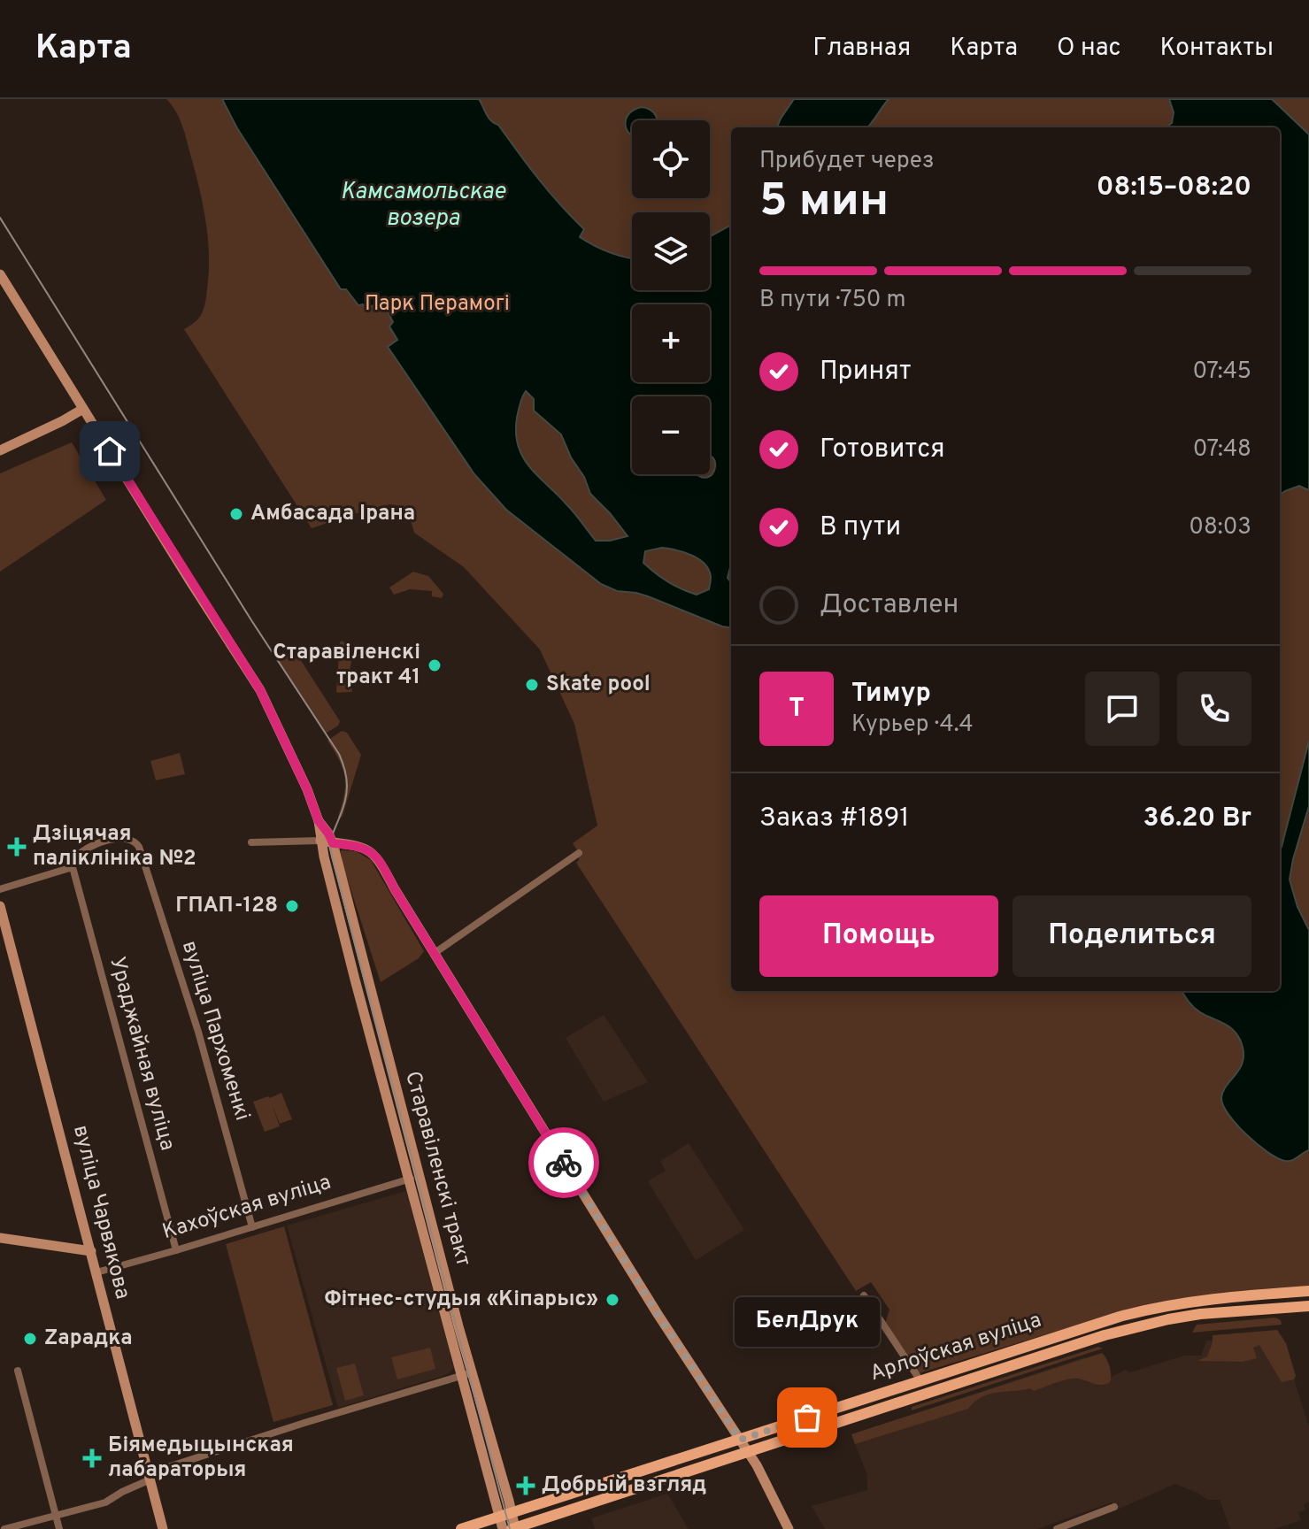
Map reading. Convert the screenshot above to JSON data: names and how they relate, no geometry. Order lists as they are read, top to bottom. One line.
{"streets":{"main road":["Старавіленскі тракт","вуліца Чарвякова","Арлоўская вуліца"],"street":["вуліца Пархоменкі","Ураджайная вуліца","Кахоўская вуліца"]},"crossings":[["вуліца Пархоменкі","Ураджайная вуліца"],["вуліца Пархоменкі","Кахоўская вуліца"],["Ураджайная вуліца","Кахоўская вуліца"],["Старавіленскі тракт","Кахоўская вуліца"],["Старавіленскі тракт","Арлоўская вуліца"],["Кахоўская вуліца","вуліца Чарвякова"]],"water":["Камсамольскае возера"],"parks":["Парк Перамогі"],"places":{"other":["Амбасада Ірана","Старавіленскі тракт 41","Skate pool","ГПАП-128","Фітнес-студыя «Кіпарыс»","Zарадка","БелДрук"],"health":["Дзіцячая паліклініка №2","Біямедыцынская лабараторыя","Добрый взгляд"]},"page":{"header":"Карта","nav":["Главная","Карта","О нас","Контакты"],"map_buttons":["+","−"],"heading":["5 мин","Прибудет через","08:15–08:20"],"panel":["Тимур","Курьер · 4.4","Заказ #1891","36.20 Br"],"bar":"В пути · 750 m","list":[["Принят","07:45"],["Готовится","07:48"],["В пути","08:03"],"Доставлен"],"round":"Т","buttons":["Помощь","Поделиться"],"bubble":"БелДрук"}}
